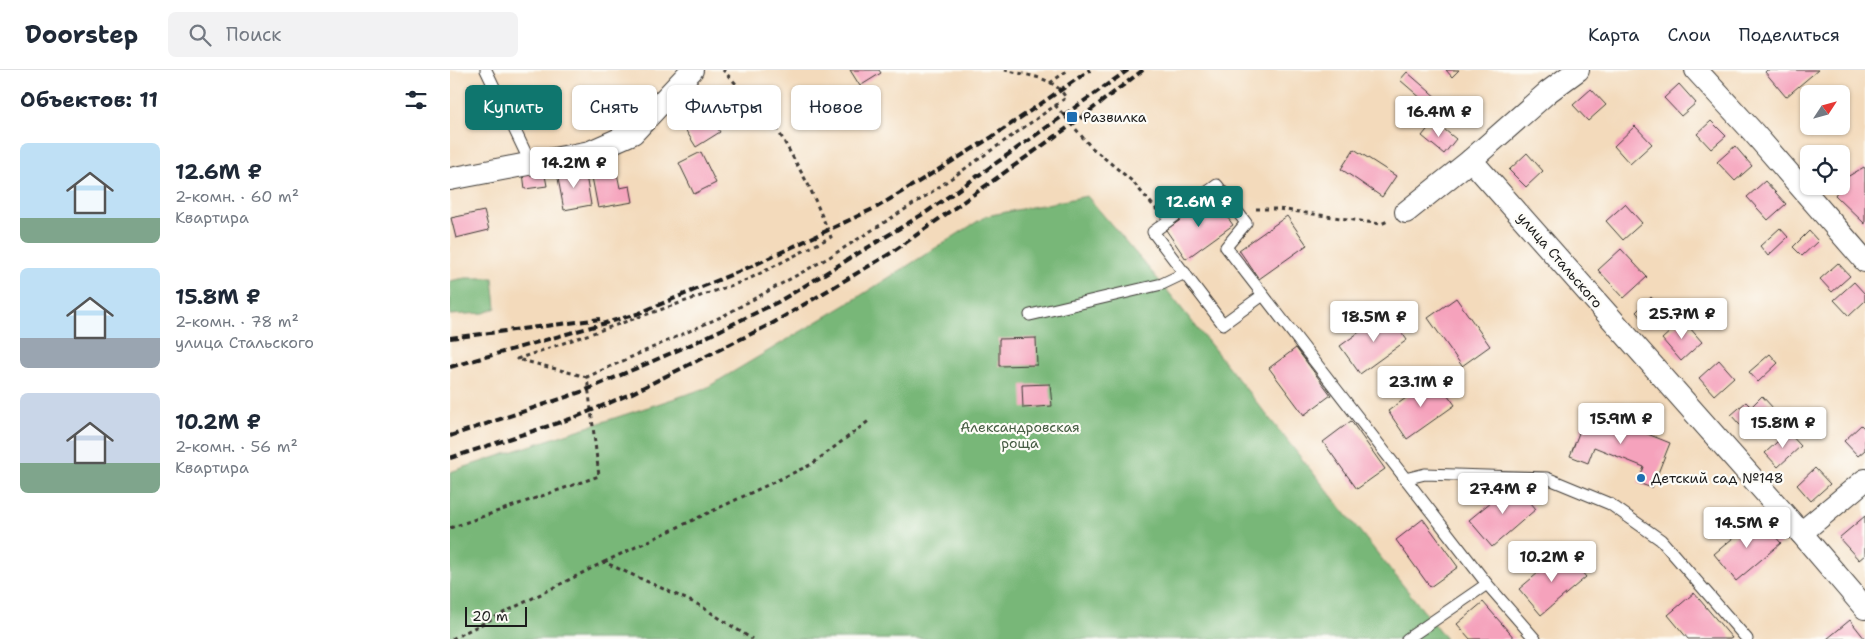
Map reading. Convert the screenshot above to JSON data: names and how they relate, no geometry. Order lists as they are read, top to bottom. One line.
{"streets":{"street":["улица Стальского"]},"parks":["Александровская роща"],"places":{"transit":["Развилка"],"other":["Детский сад №148"]},"scale_bar":"20 m","north":"top right","page":{"header":"Doorstep","search":"Поиск","nav":["Карта","Слои","Поделиться"],"heading":"Объектов: 11","chip":["Купить","Снять","Фильтры","Новое"],"price":["16.4M ₽","14.2M ₽","12.6M ₽","25.7M ₽","18.5M ₽","23.1M ₽","15.9M ₽","15.8M ₽","27.4M ₽","14.5M ₽","10.2M ₽"],"list":[{"name":"12.6M ₽","note":"2-комн. · 60 m² · Квартира"},{"name":"15.8M ₽","note":"2-комн. · 78 m² · улица Стальского"},{"name":"10.2M ₽","note":"2-комн. · 56 m² · Квартира"}],"scale":"20 m"}}
